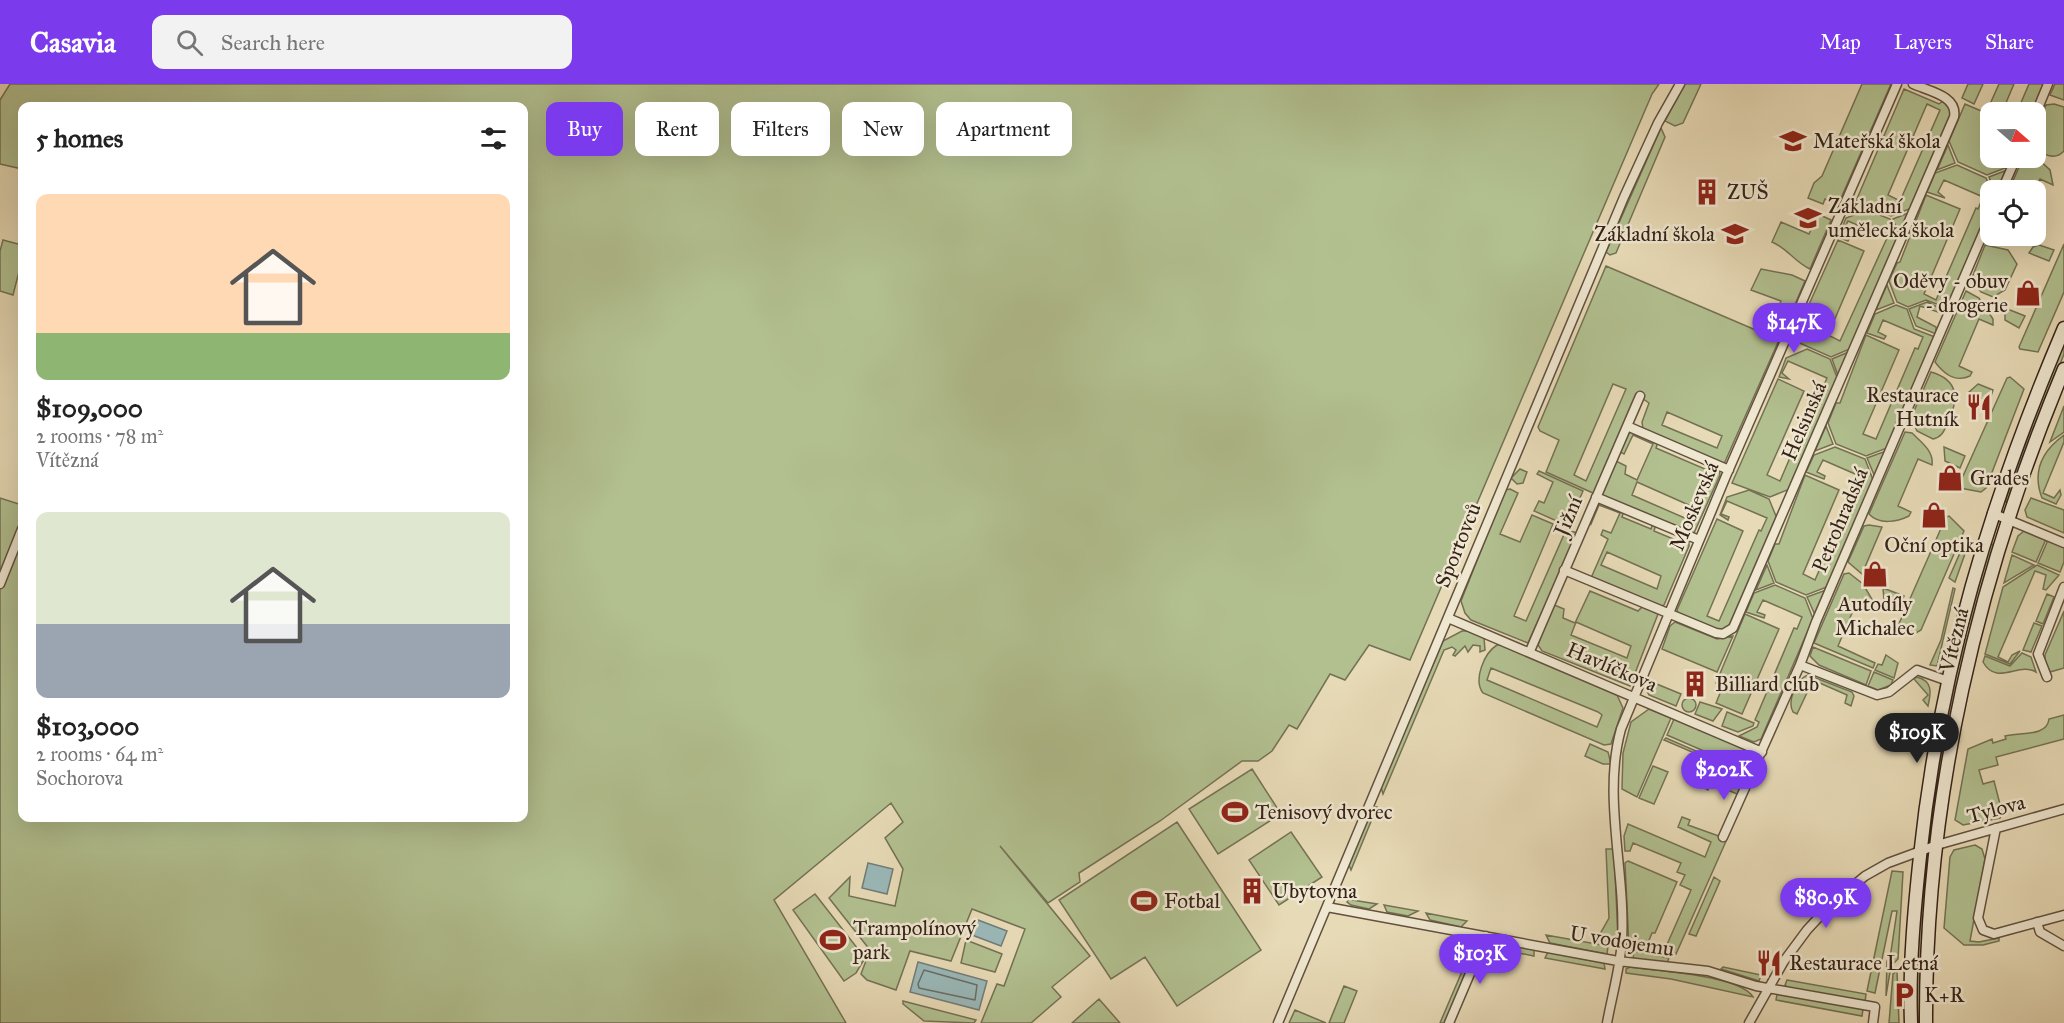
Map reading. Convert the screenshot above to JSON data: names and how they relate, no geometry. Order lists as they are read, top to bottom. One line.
{"streets":{"main road":["Vítězná"],"street":["Helsinská","Moskevská","Jižní","Petrohradská","Sportovců","Havlíčkova","Tylova","U vodojemu"]},"crossings":[["Helsinská","Moskevská"],["Moskevská","Havlíčkova"],["Moskevská","U vodojemu"],["Jižní","Havlíčkova"],["Petrohradská","Vítězná"],["Petrohradská","Havlíčkova"],["Sportovců","Havlíčkova"],["Sportovců","U vodojemu"],["Vítězná","Tylova"]],"places":{"school or university":["Mateřská škola","Základní umělecká škola","Základní škola"],"building":["ZUŠ","Billiard club","Ubytovna"],"shop":["Oděvy - obuv - drogerie","Grades","Oční optika","Autodíly Michalec"],"restaurant":["Restaurace Hutník","Restaurace Letná"],"sports":["Tenisový dvorec","Fotbal","Trampolínový park"],"parking":["K+R"]},"north":"right","page":{"header":"Casavia","search":"Search here","nav":["Map","Layers","Share"],"chip":["Buy","Rent","Filters","New","Apartment"],"heading":"5 homes","list":[{"name":"$109,000","note":"2 rooms · 78 m² · Vítězná"},{"name":"$103,000","note":"2 rooms · 64 m² · Sochorova"}],"price":["$147K","$109K","$202K","$80.9K","$103K"]}}
